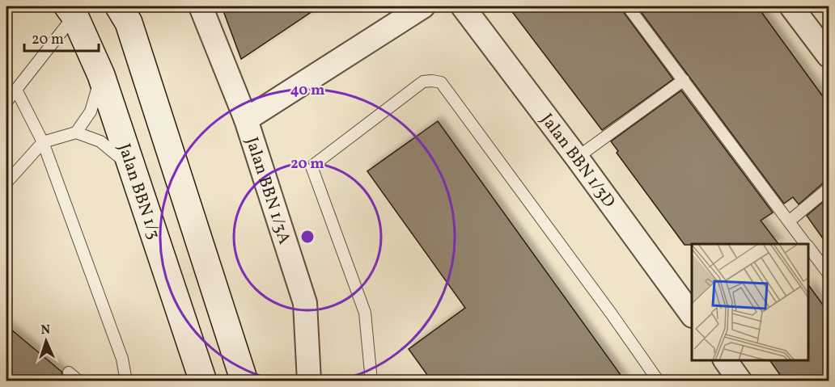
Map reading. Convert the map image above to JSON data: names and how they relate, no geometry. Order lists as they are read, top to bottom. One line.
{"streets":{"street":["Jalan BBN 1/3D","Jalan BBN 1/3A","Jalan BBN 1/3"]},"scale_bar":"20 m","north":"top","rings":["40 m","20 m"]}
